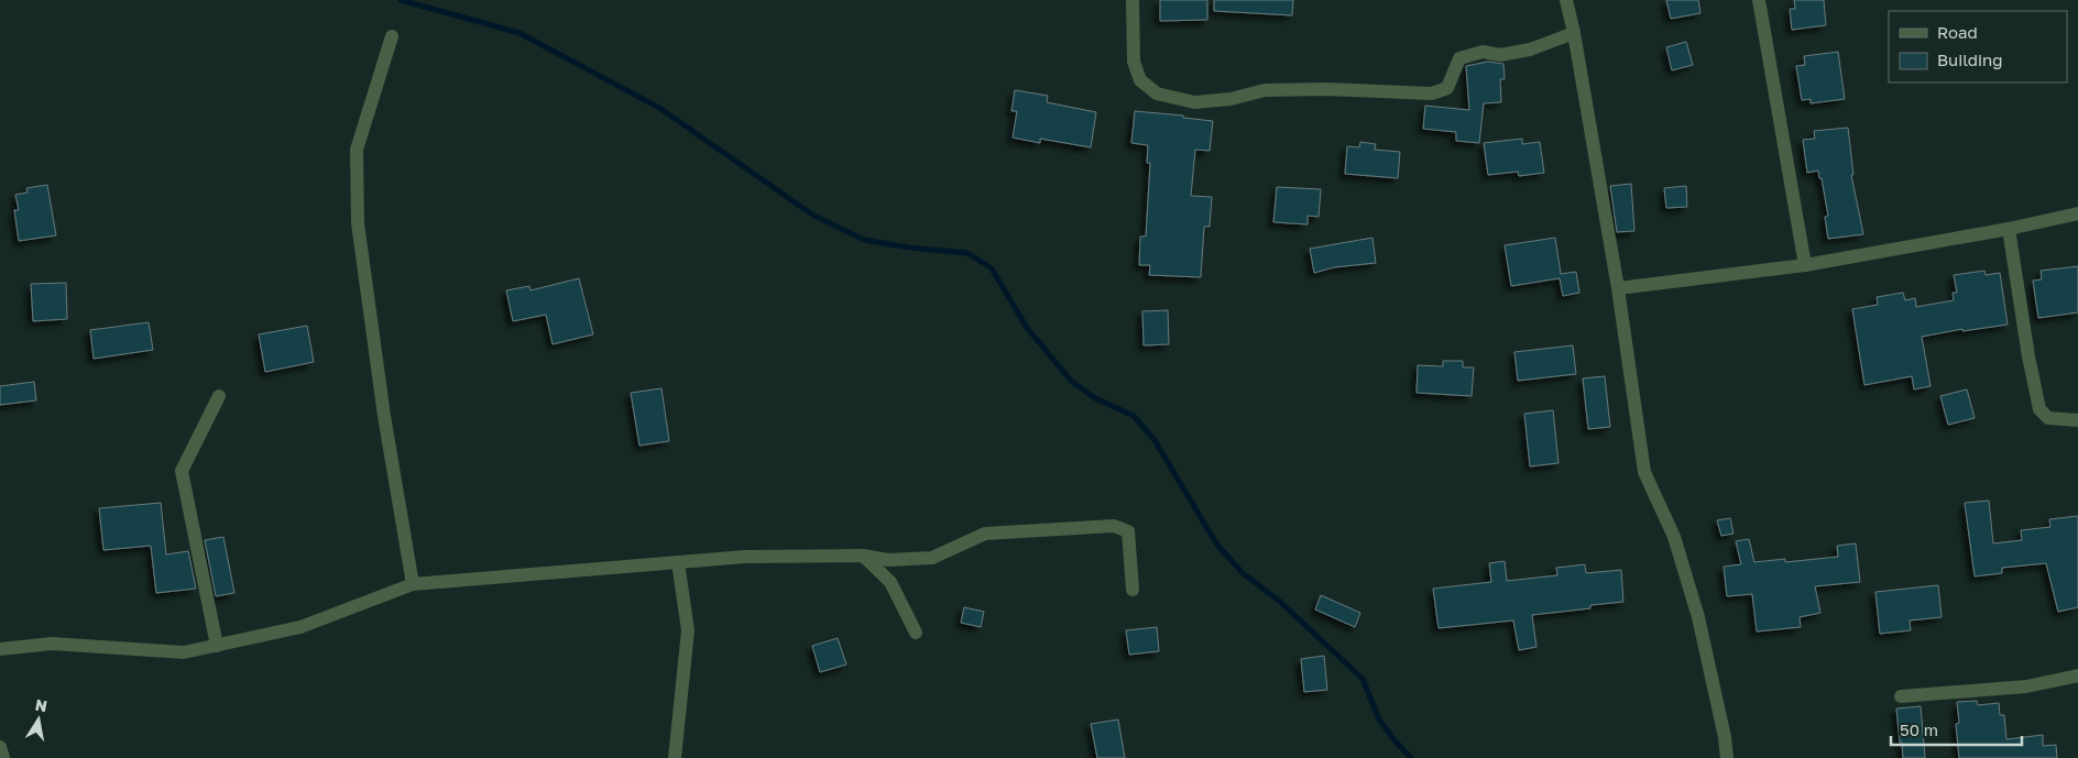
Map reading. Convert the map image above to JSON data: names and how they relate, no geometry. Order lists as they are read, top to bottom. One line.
{"legend":["Road","Building"],"scale_bar":"50 m","north":"top"}
